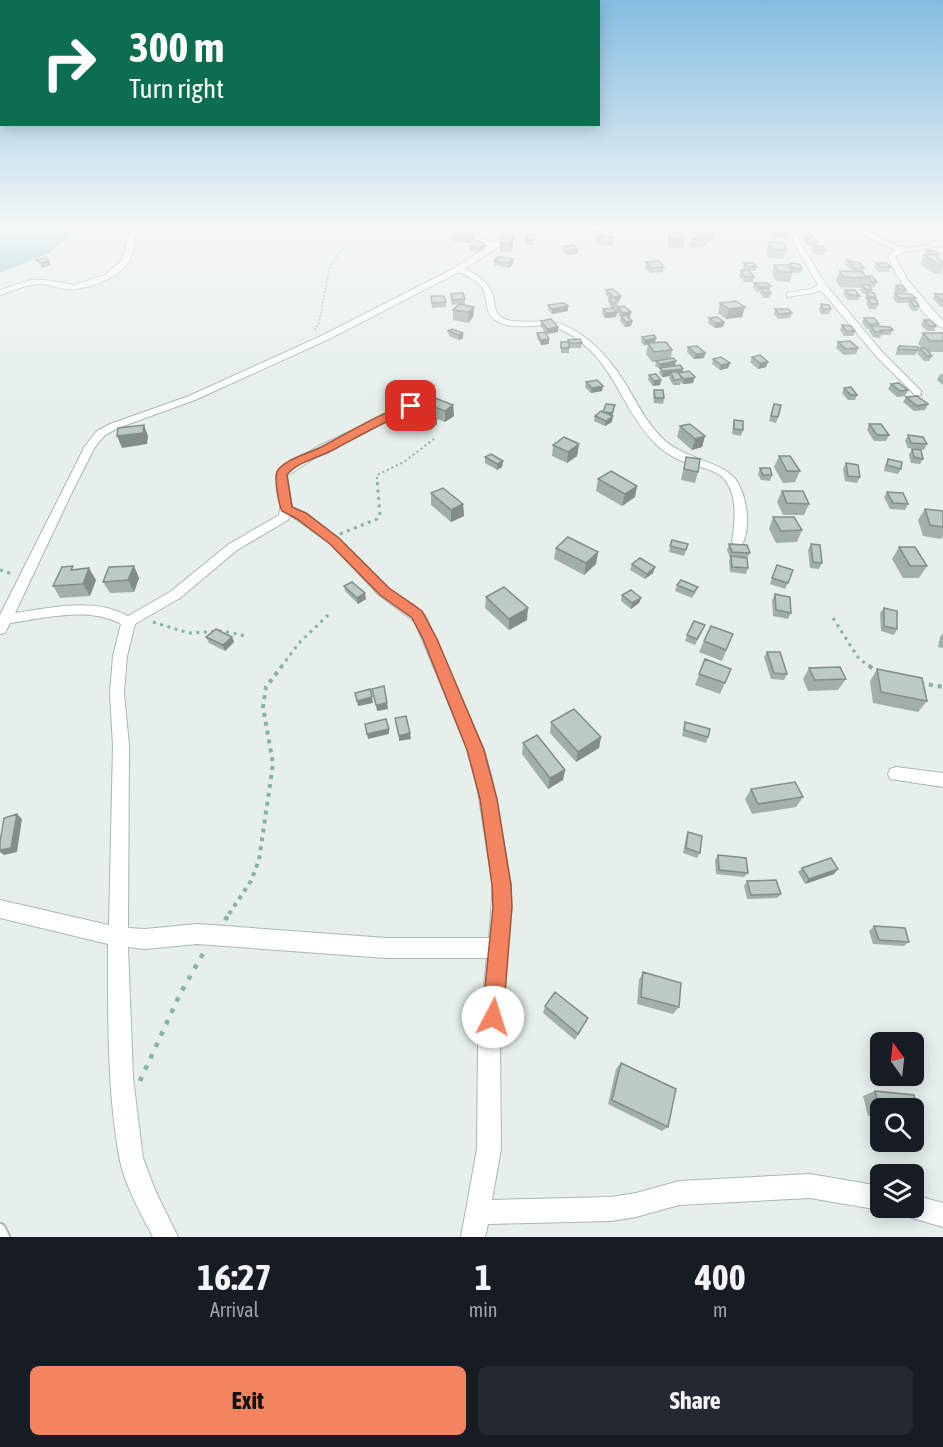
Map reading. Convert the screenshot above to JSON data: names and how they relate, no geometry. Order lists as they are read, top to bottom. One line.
{"north":"top","page":{"turn":["300 m","Turn right"],"eta":["16:27","Arrival","1","min","400","m"],"buttons":["Exit","Share"]}}
